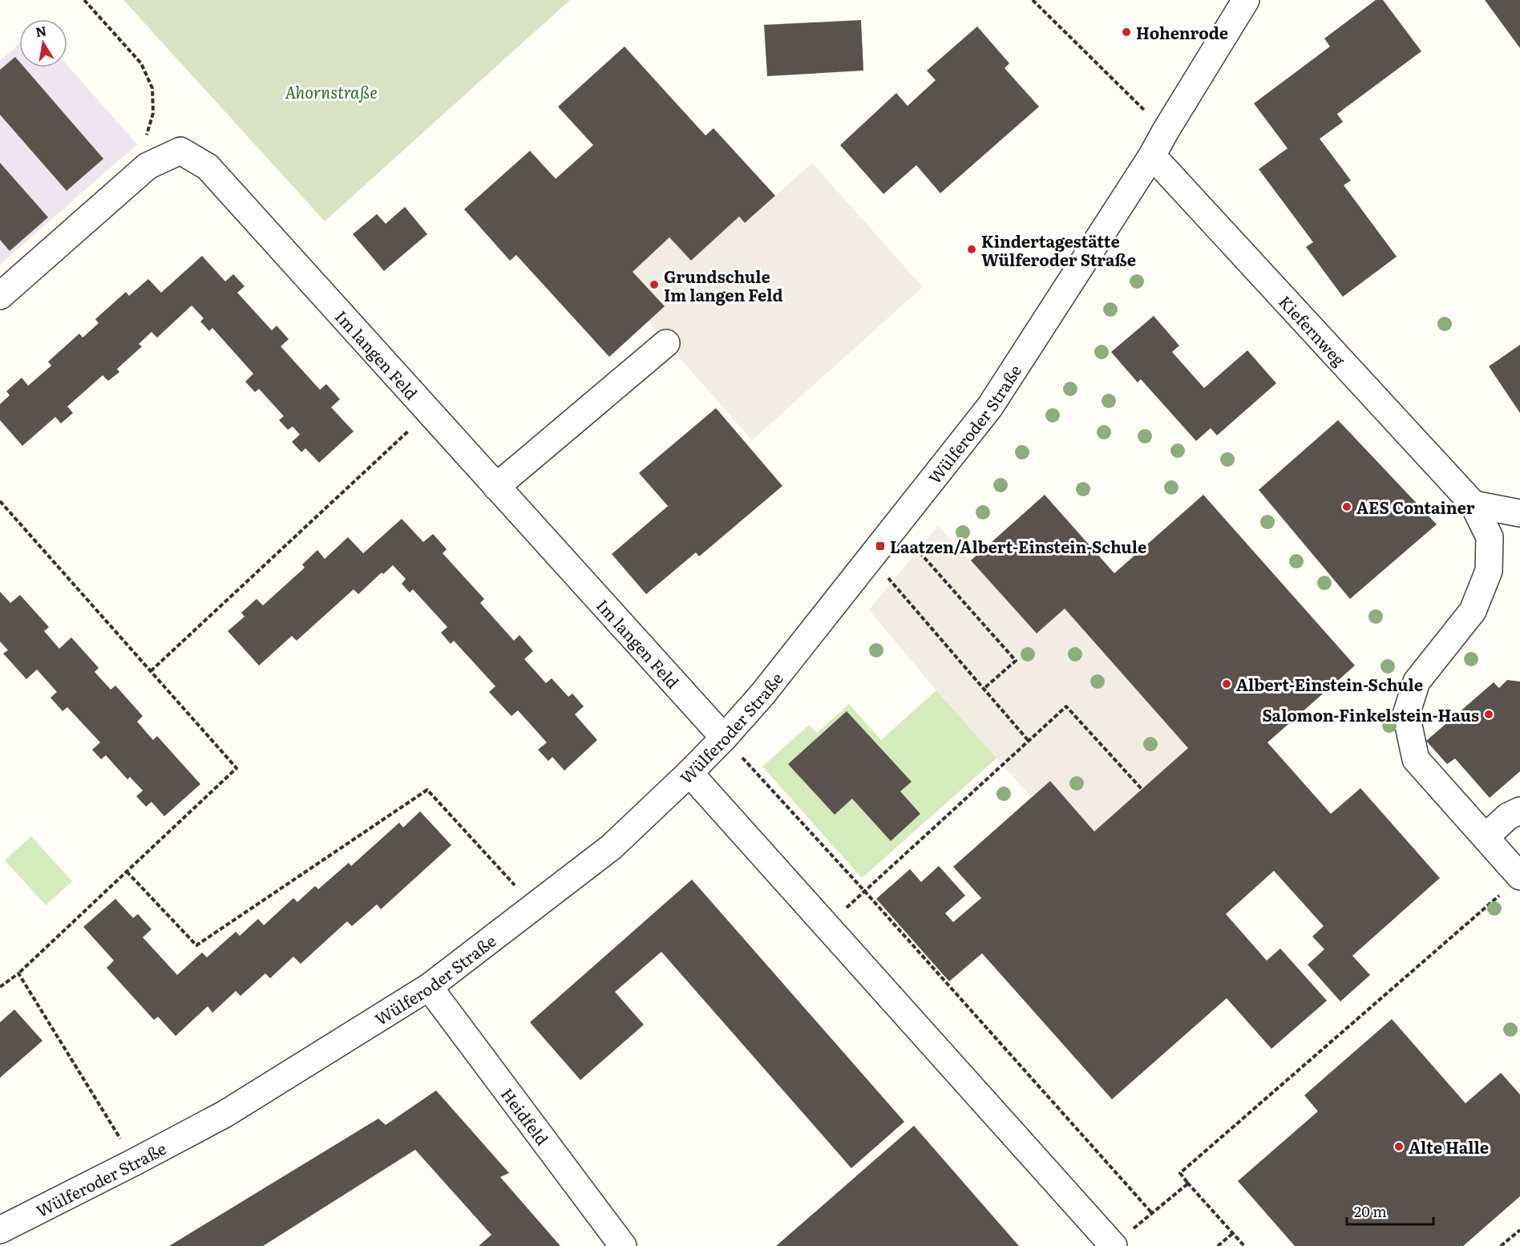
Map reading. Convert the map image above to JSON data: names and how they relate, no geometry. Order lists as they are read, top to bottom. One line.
{"streets":{"street":["Kiefernweg","Im langen Feld","Wülferoder Straße","Heidfeld"]},"crossings":[["Kiefernweg","Wülferoder Straße"],["Im langen Feld","Wülferoder Straße"],["Wülferoder Straße","Heidfeld"]],"parks":["Ahornstraße"],"places":{"other":["Hohenrode","Kindertagestätte Wülferoder Straße","Grundschule Im langen Feld","AES Container","Albert-Einstein-Schule","Salomon-Finkelstein-Haus","Alte Halle"],"transit":["Laatzen/Albert-Einstein-Schule"]},"scale_bar":"20 m","north":"top"}
